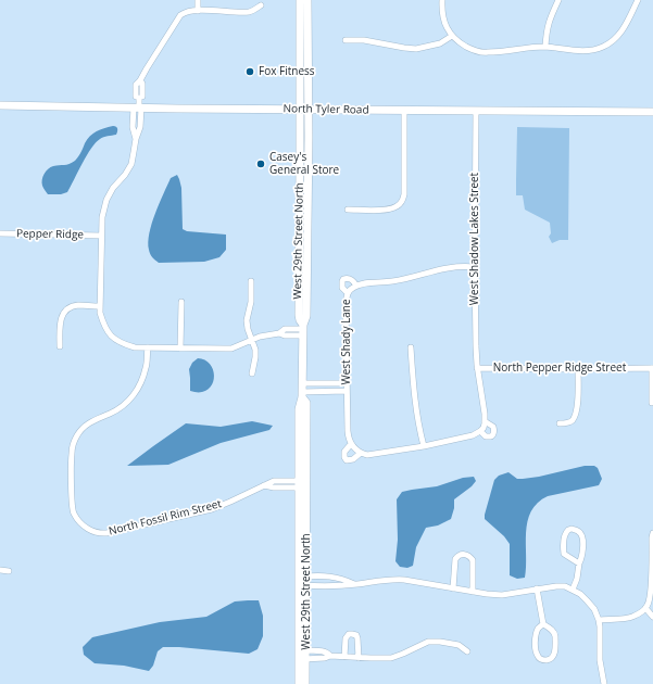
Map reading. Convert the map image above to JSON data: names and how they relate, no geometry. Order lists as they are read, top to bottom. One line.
{"streets":{"main road":["North Tyler Road","West 29th Street North"],"street":["Pepper Ridge","West Shadow Lakes Street","West Shady Lane","North Pepper Ridge Street","North Fossil Rim Street"]},"crossings":[["North Tyler Road","West Shadow Lakes Street"],["North Tyler Road","West 29th Street North"],["West Shadow Lakes Street","North Pepper Ridge Street"],["West 29th Street North","North Fossil Rim Street"]],"places":["Fox Fitness","Casey's General Store"]}
